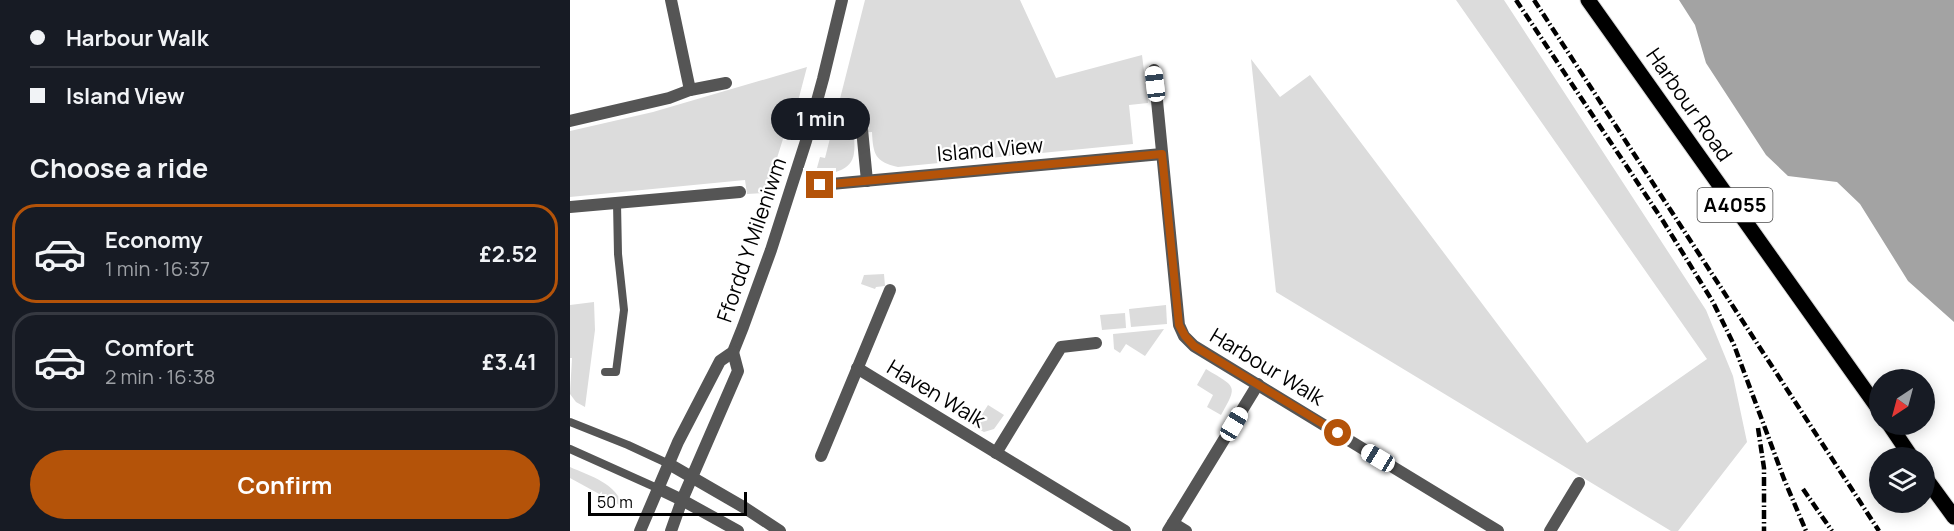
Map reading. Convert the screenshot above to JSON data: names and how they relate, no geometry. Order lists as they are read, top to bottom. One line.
{"streets":{"main road":["Harbour Road","A4055"],"street":["Island View","Ffordd Y Mileniwm","Harbour Walk","Haven Walk"]},"crossings":[["Island View","Harbour Walk"]],"scale_bar":"50 m","north":"bottom left","page":{"banner":["Harbour Walk","Island View"],"bubble":"1 min","heading":"Choose a ride","list":[{"name":"Economy","note":"1 min · 16:37","value":"£2.52"},{"name":"Comfort","note":"2 min · 16:38","value":"£3.41"}],"buttons":"Confirm","scale":"50 m"}}
